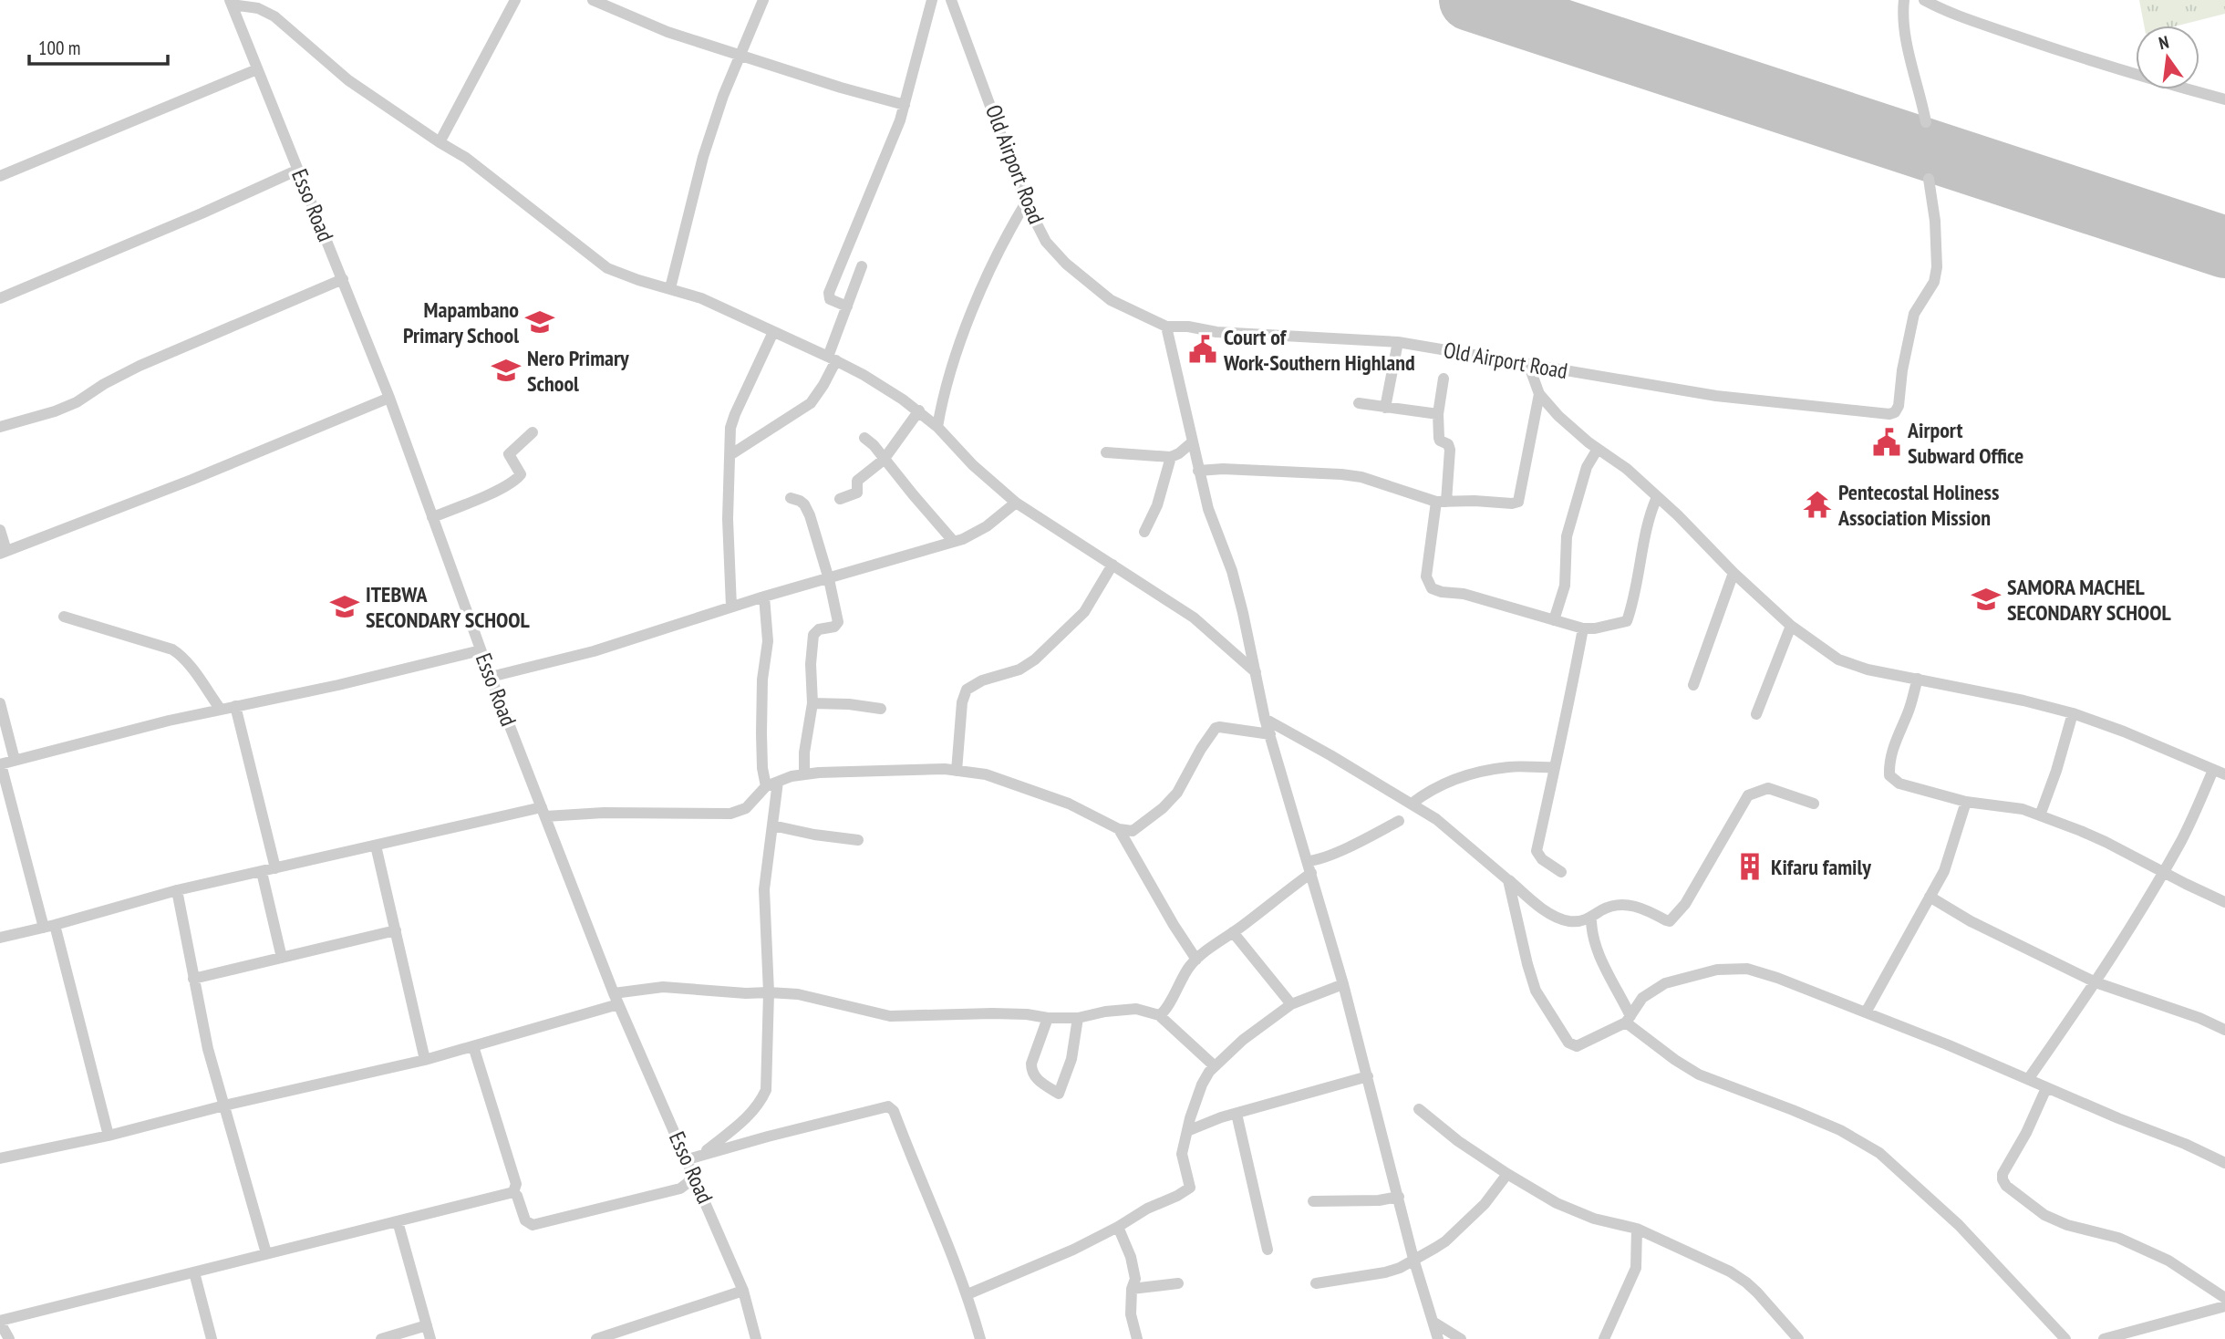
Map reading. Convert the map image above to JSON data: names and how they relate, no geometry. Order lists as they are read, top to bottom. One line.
{"streets":{"street":["Old Airport Road","Esso Road"]},"places":{"school or university":["Mapambano Primary School","Nero Primary School","SAMORA MACHEL SECONDARY SCHOOL","ITEBWA SECONDARY SCHOOL"],"public building":["Court of Work-Southern Highland","Airport Subward Office"],"temple":["Pentecostal Holiness Association Mission"],"building":["Kifaru family"]},"scale_bar":"100 m","north":"top"}
